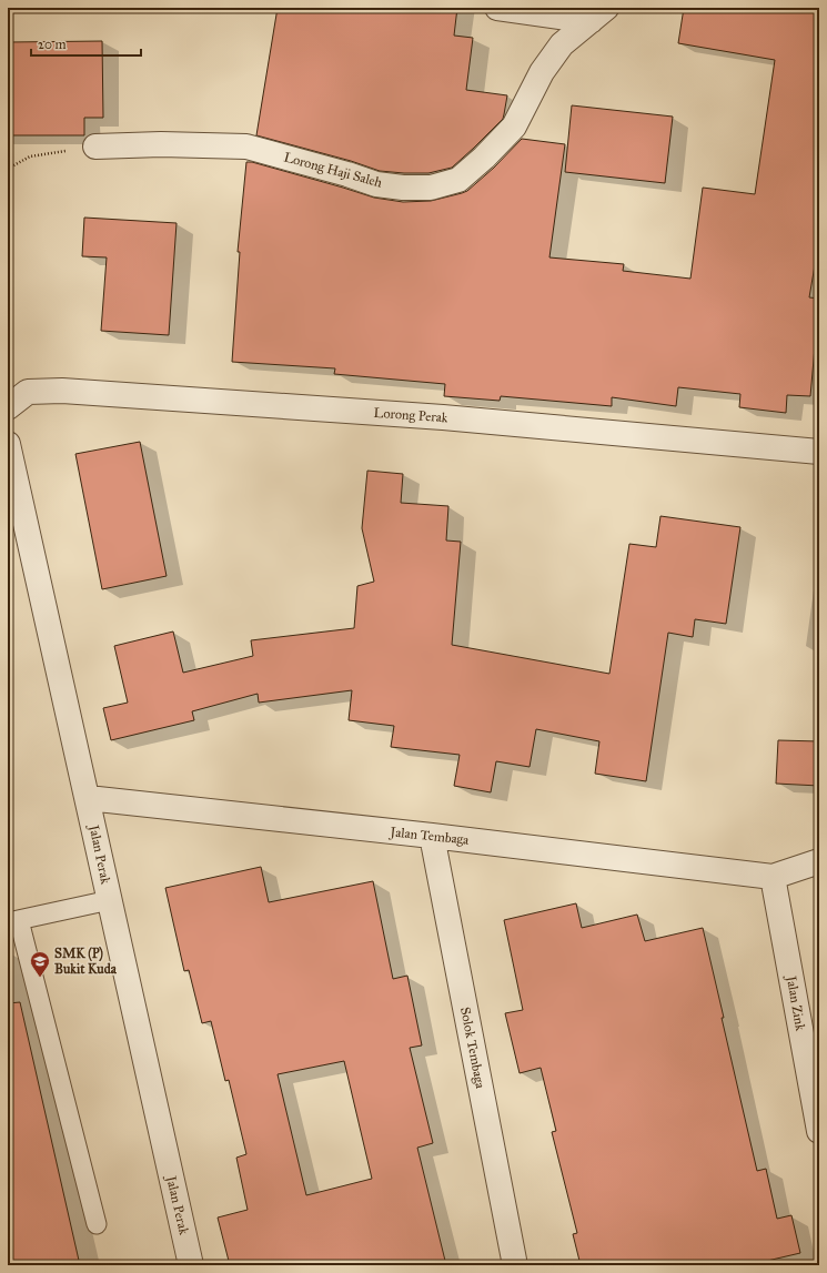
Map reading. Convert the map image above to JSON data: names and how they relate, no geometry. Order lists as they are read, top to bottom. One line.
{"streets":{"street":["Lorong Haji Saleh","Lorong Perak","Jalan Tembaga","Jalan Perak","Jalan Zink","Solok Tembaga"]},"crossings":[["Jalan Tembaga","Jalan Perak"],["Jalan Tembaga","Jalan Zink"],["Jalan Tembaga","Solok Tembaga"]],"places":{"school or university":["SMK (P) Bukit Kuda"]},"scale_bar":"20 m"}
